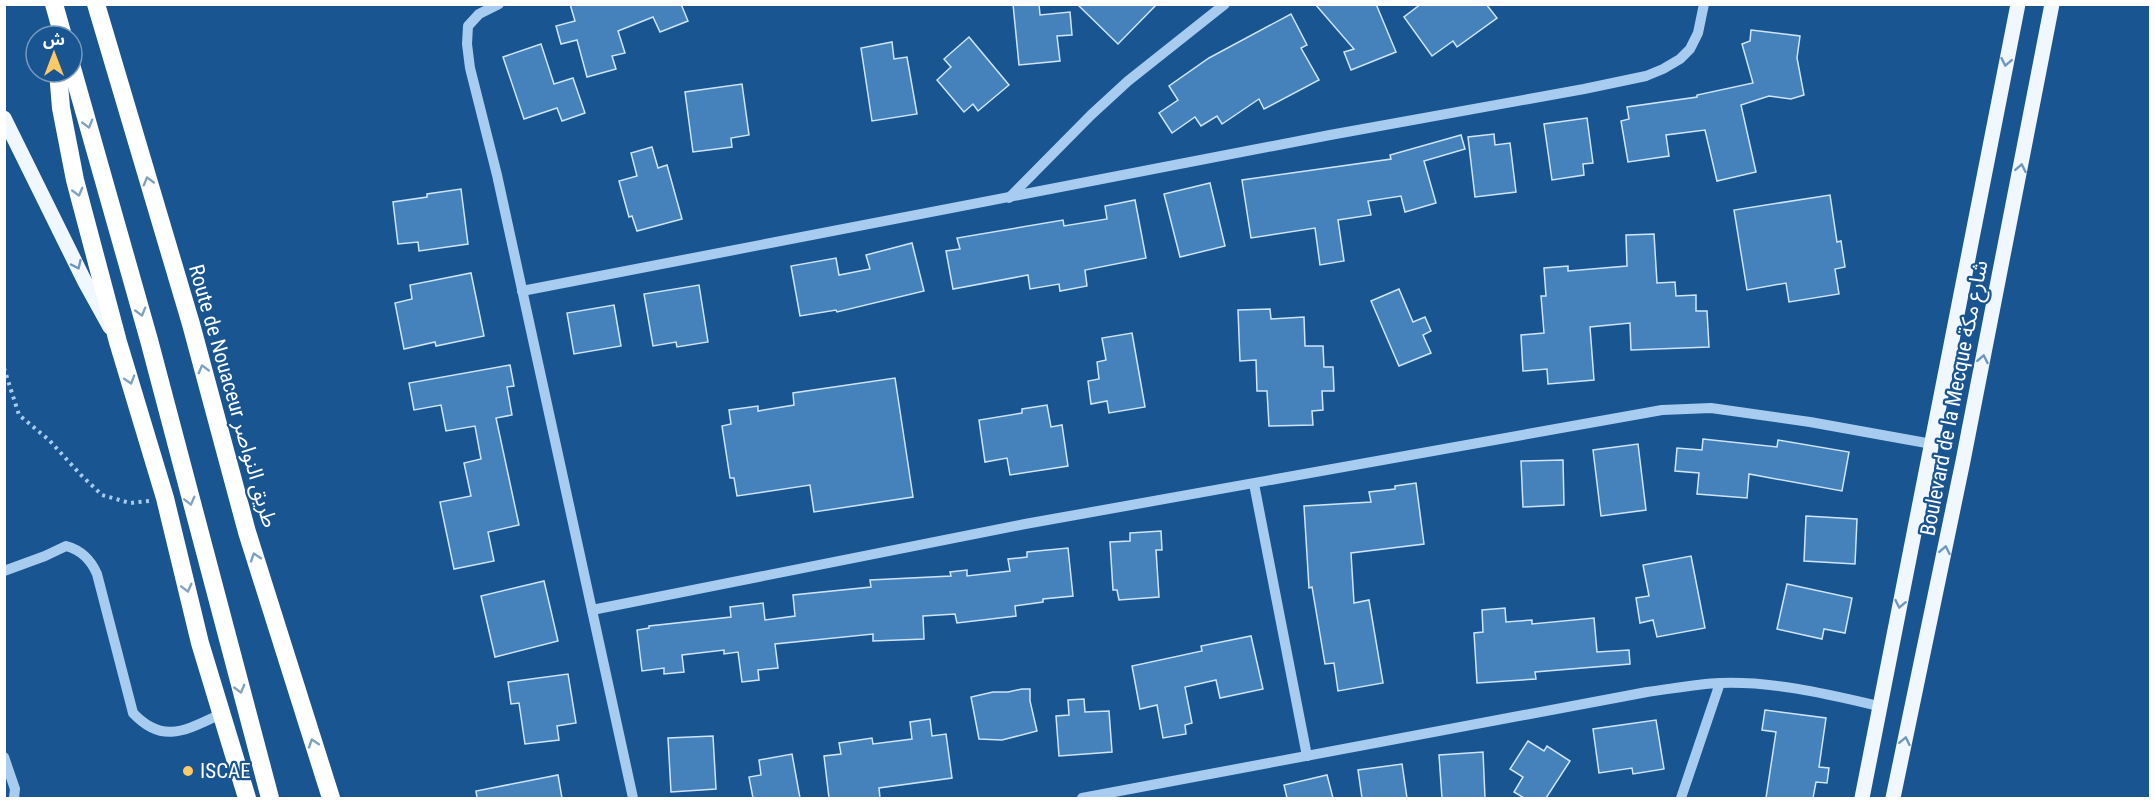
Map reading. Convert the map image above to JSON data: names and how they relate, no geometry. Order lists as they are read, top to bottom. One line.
{"streets":{"highway":["Route de Nouaceur طريق النواصر"],"main road":["Boulevard de la Mecque شارع مكة"]},"places":["ISCAE"],"north":"top"}
